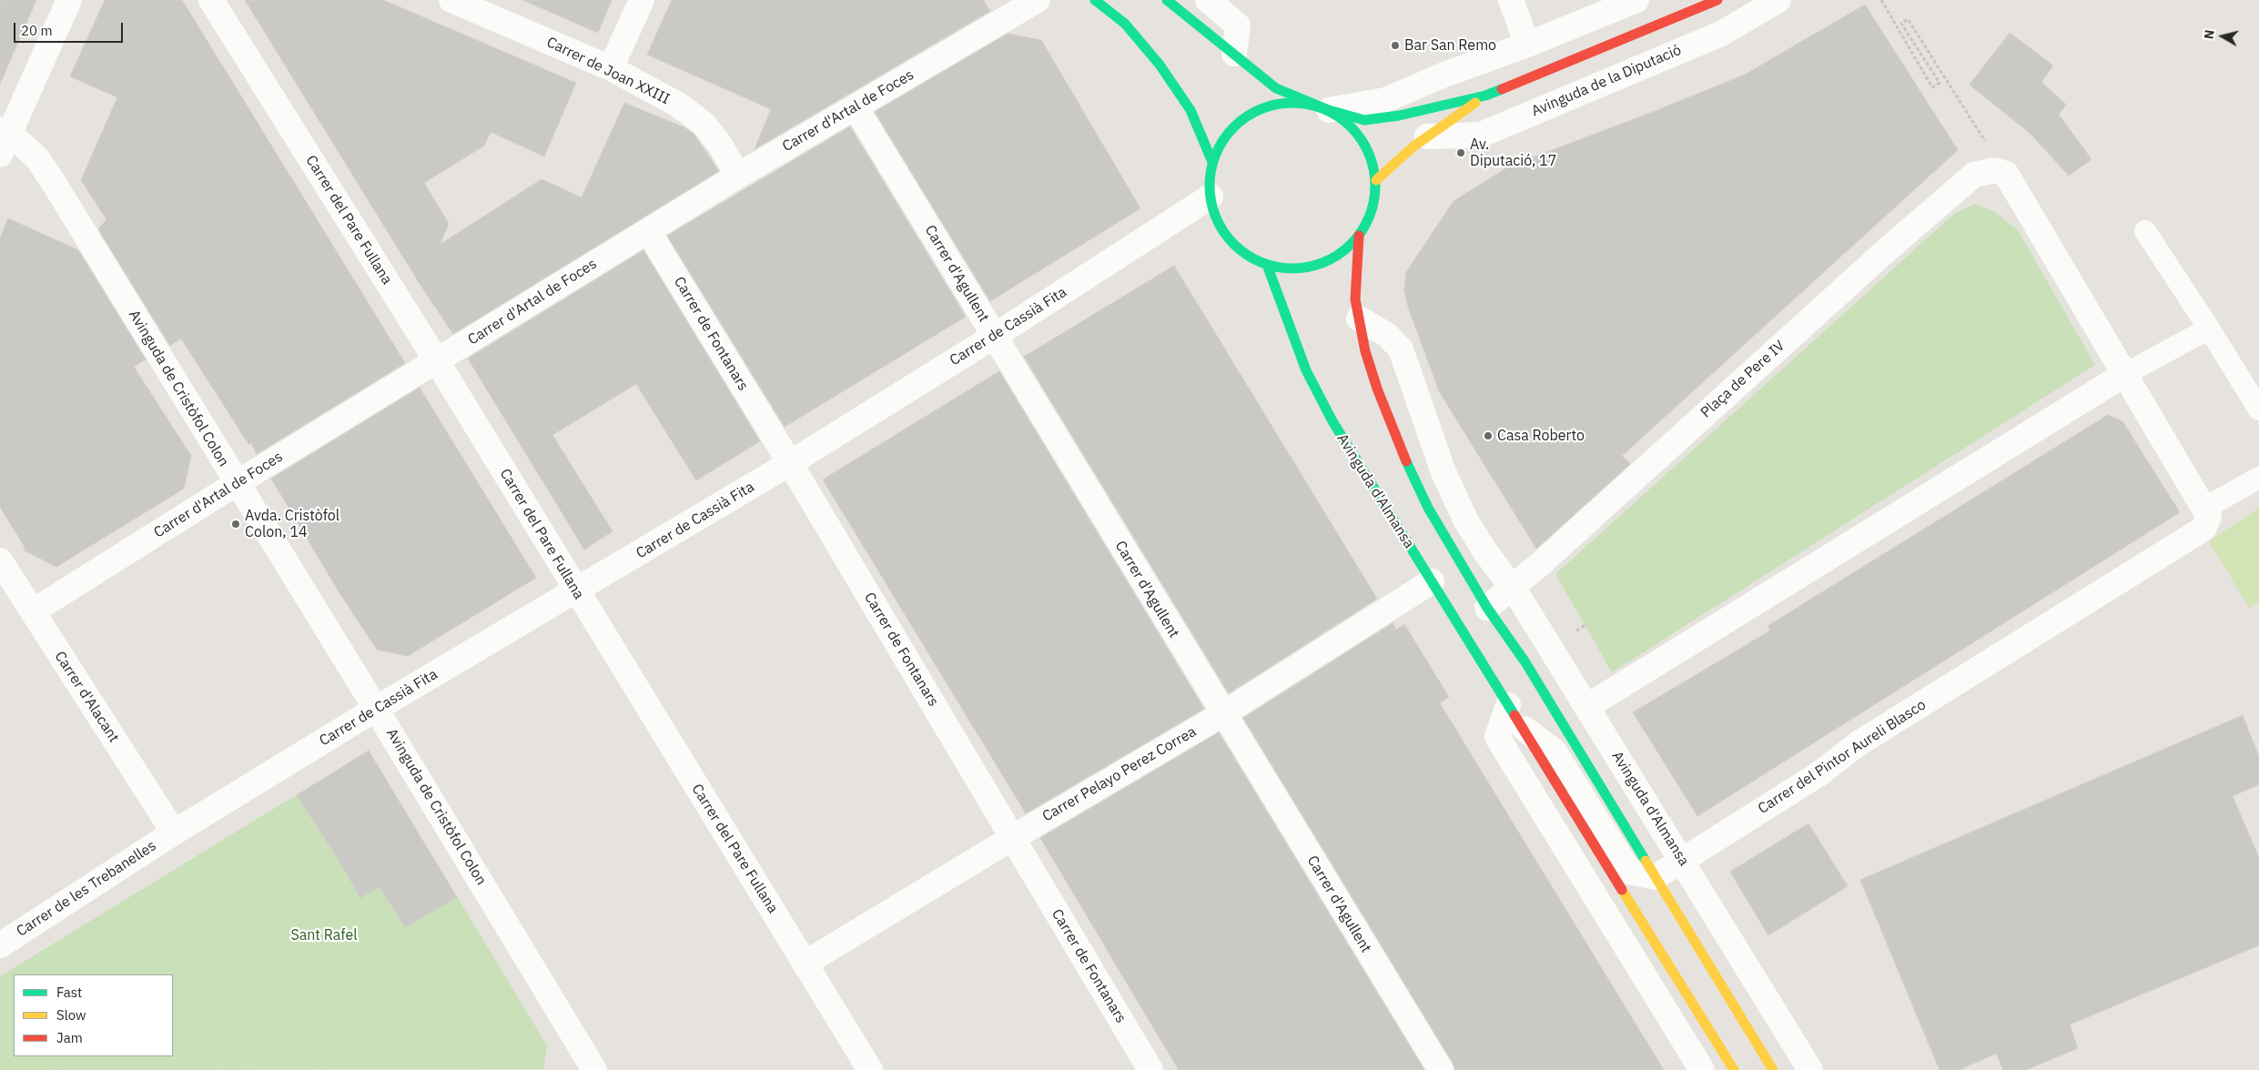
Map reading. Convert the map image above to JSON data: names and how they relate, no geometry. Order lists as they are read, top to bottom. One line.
{"streets":{"street":["Carrer de Joan XXIII","Avinguda de la Diputació","Carrer d'Artal de Foces","Carrer del Pare Fullana","Carrer d'Agullent","Carrer de Cassià Fita","Carrer de Fontanars","Plaça de Pere IV","Avinguda de Cristòfol Colon","Avinguda d'Almansa","Carrer d'Alacant","Carrer del Pintor Aureli Blasco","Carrer Pelayo Perez Correa","Carrer de les Trebanelles"]},"crossings":[["Carrer de Joan XXIII","Carrer d'Artal de Foces"],["Carrer d'Artal de Foces","Carrer del Pare Fullana"],["Carrer d'Artal de Foces","Carrer d'Agullent"],["Carrer d'Artal de Foces","Carrer de Fontanars"],["Carrer d'Artal de Foces","Avinguda de Cristòfol Colon"],["Carrer d'Artal de Foces","Carrer d'Alacant"],["Carrer del Pare Fullana","Carrer de Cassià Fita"],["Carrer del Pare Fullana","Carrer Pelayo Perez Correa"],["Carrer d'Agullent","Carrer de Cassià Fita"],["Carrer d'Agullent","Carrer Pelayo Perez Correa"],["Carrer de Cassià Fita","Carrer de Fontanars"],["Carrer de Cassià Fita","Avinguda de Cristòfol Colon"],["Carrer de Cassià Fita","Carrer d'Alacant"],["Carrer de Cassià Fita","Carrer de les Trebanelles"],["Carrer de Fontanars","Carrer Pelayo Perez Correa"],["Plaça de Pere IV","Avinguda d'Almansa"],["Avinguda d'Almansa","Carrer del Pintor Aureli Blasco"],["Avinguda d'Almansa","Carrer Pelayo Perez Correa"],["Carrer d'Alacant","Carrer de les Trebanelles"]],"parks":["Sant Rafel"],"places":["Bar San Remo","Av. Diputació, 17","Casa Roberto","Avda. Cristòfol Colon, 14"],"legend":["Fast","Slow","Jam"],"scale_bar":"20 m","north":"left"}
